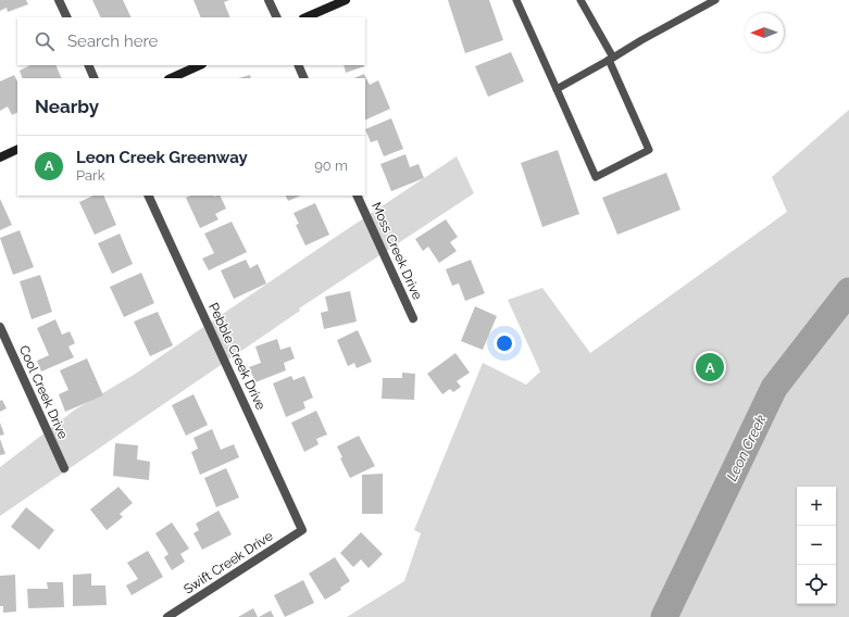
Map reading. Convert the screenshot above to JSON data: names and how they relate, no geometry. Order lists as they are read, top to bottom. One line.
{"streets":{"street":["Moss Creek Drive","Pebble Creek Drive","Cool Creek Drive","Swift Creek Drive"]},"crossings":[["Pebble Creek Drive","Swift Creek Drive"]],"water":["Leon Creek"],"north":"left","page":{"search":"Search here","heading":"Nearby","list":[{"mark":"A","name":"Leon Creek Greenway","note":"Park","value":"90 m"}],"pins":"A","map_buttons":["+","−"]}}
